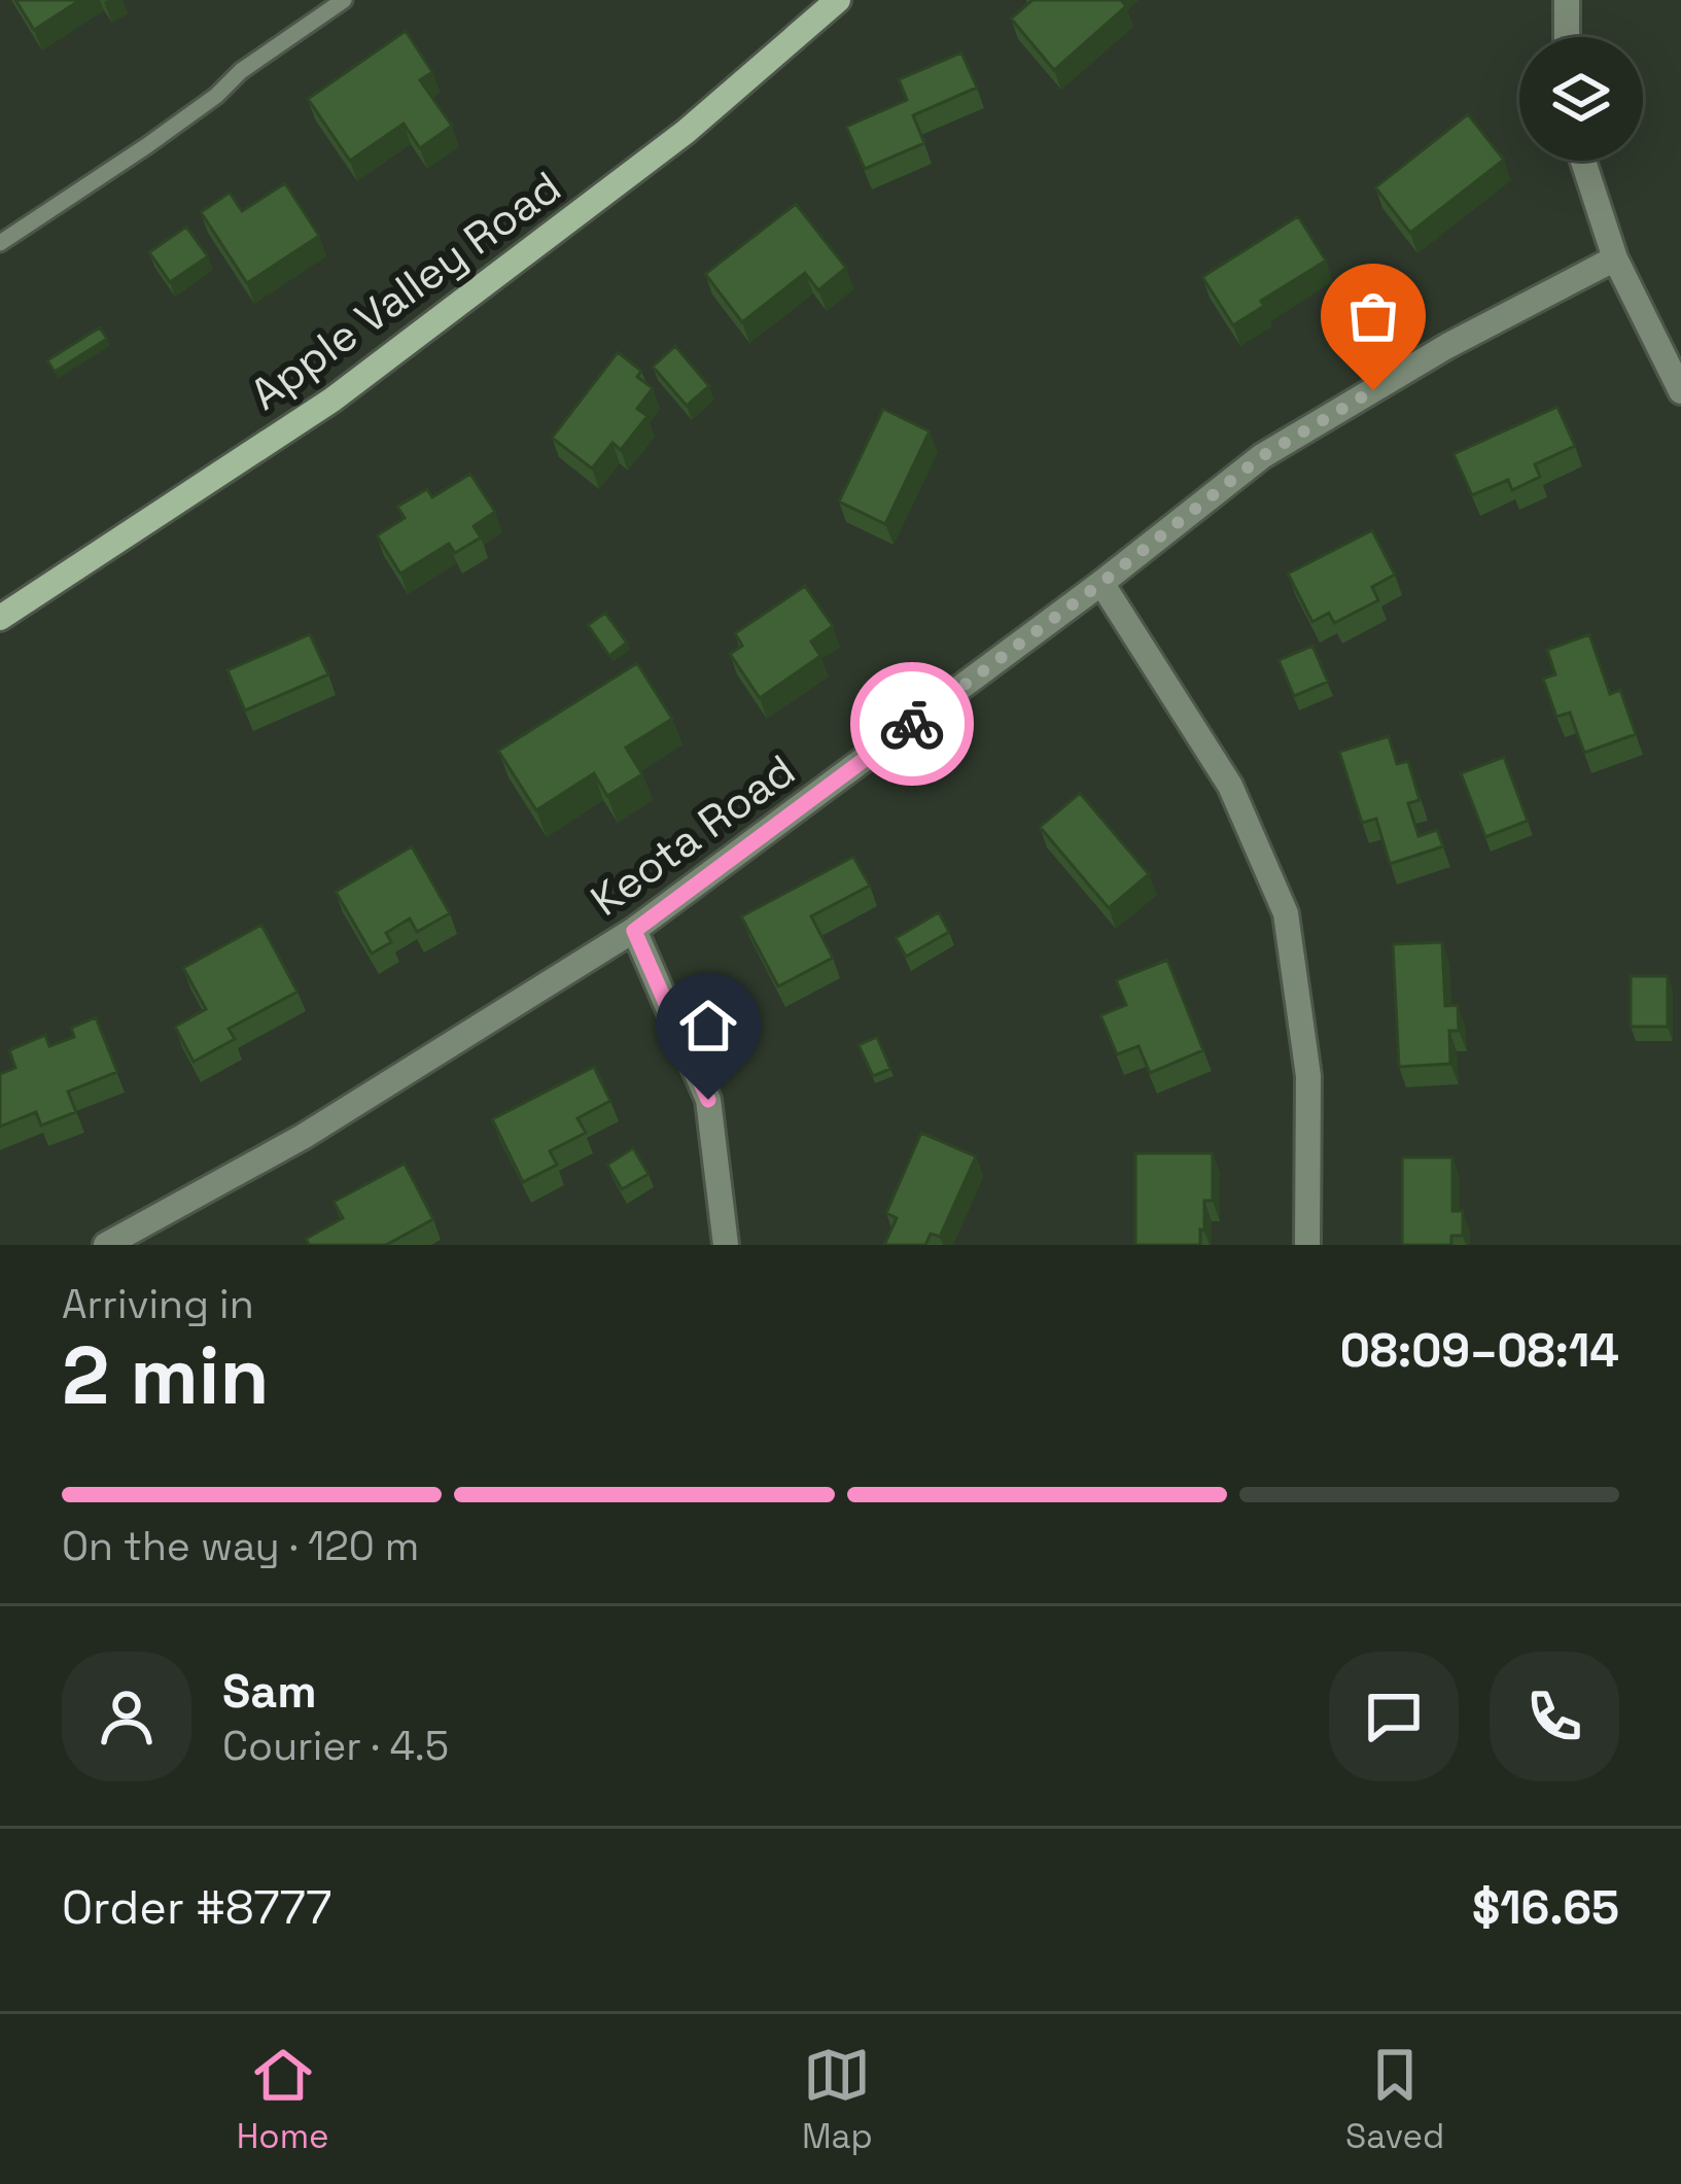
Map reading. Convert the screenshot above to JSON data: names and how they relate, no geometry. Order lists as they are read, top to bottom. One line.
{"streets":{"main road":["Apple Valley Road"],"street":["Keota Road"]},"page":{"heading":["2 min","Arriving in","08:09–08:14"],"panel":["Sam","Courier · 4.5","Order #8777","$16.65"],"bar":"On the way · 120 m","tabs":["Home","Map","Saved"]}}
